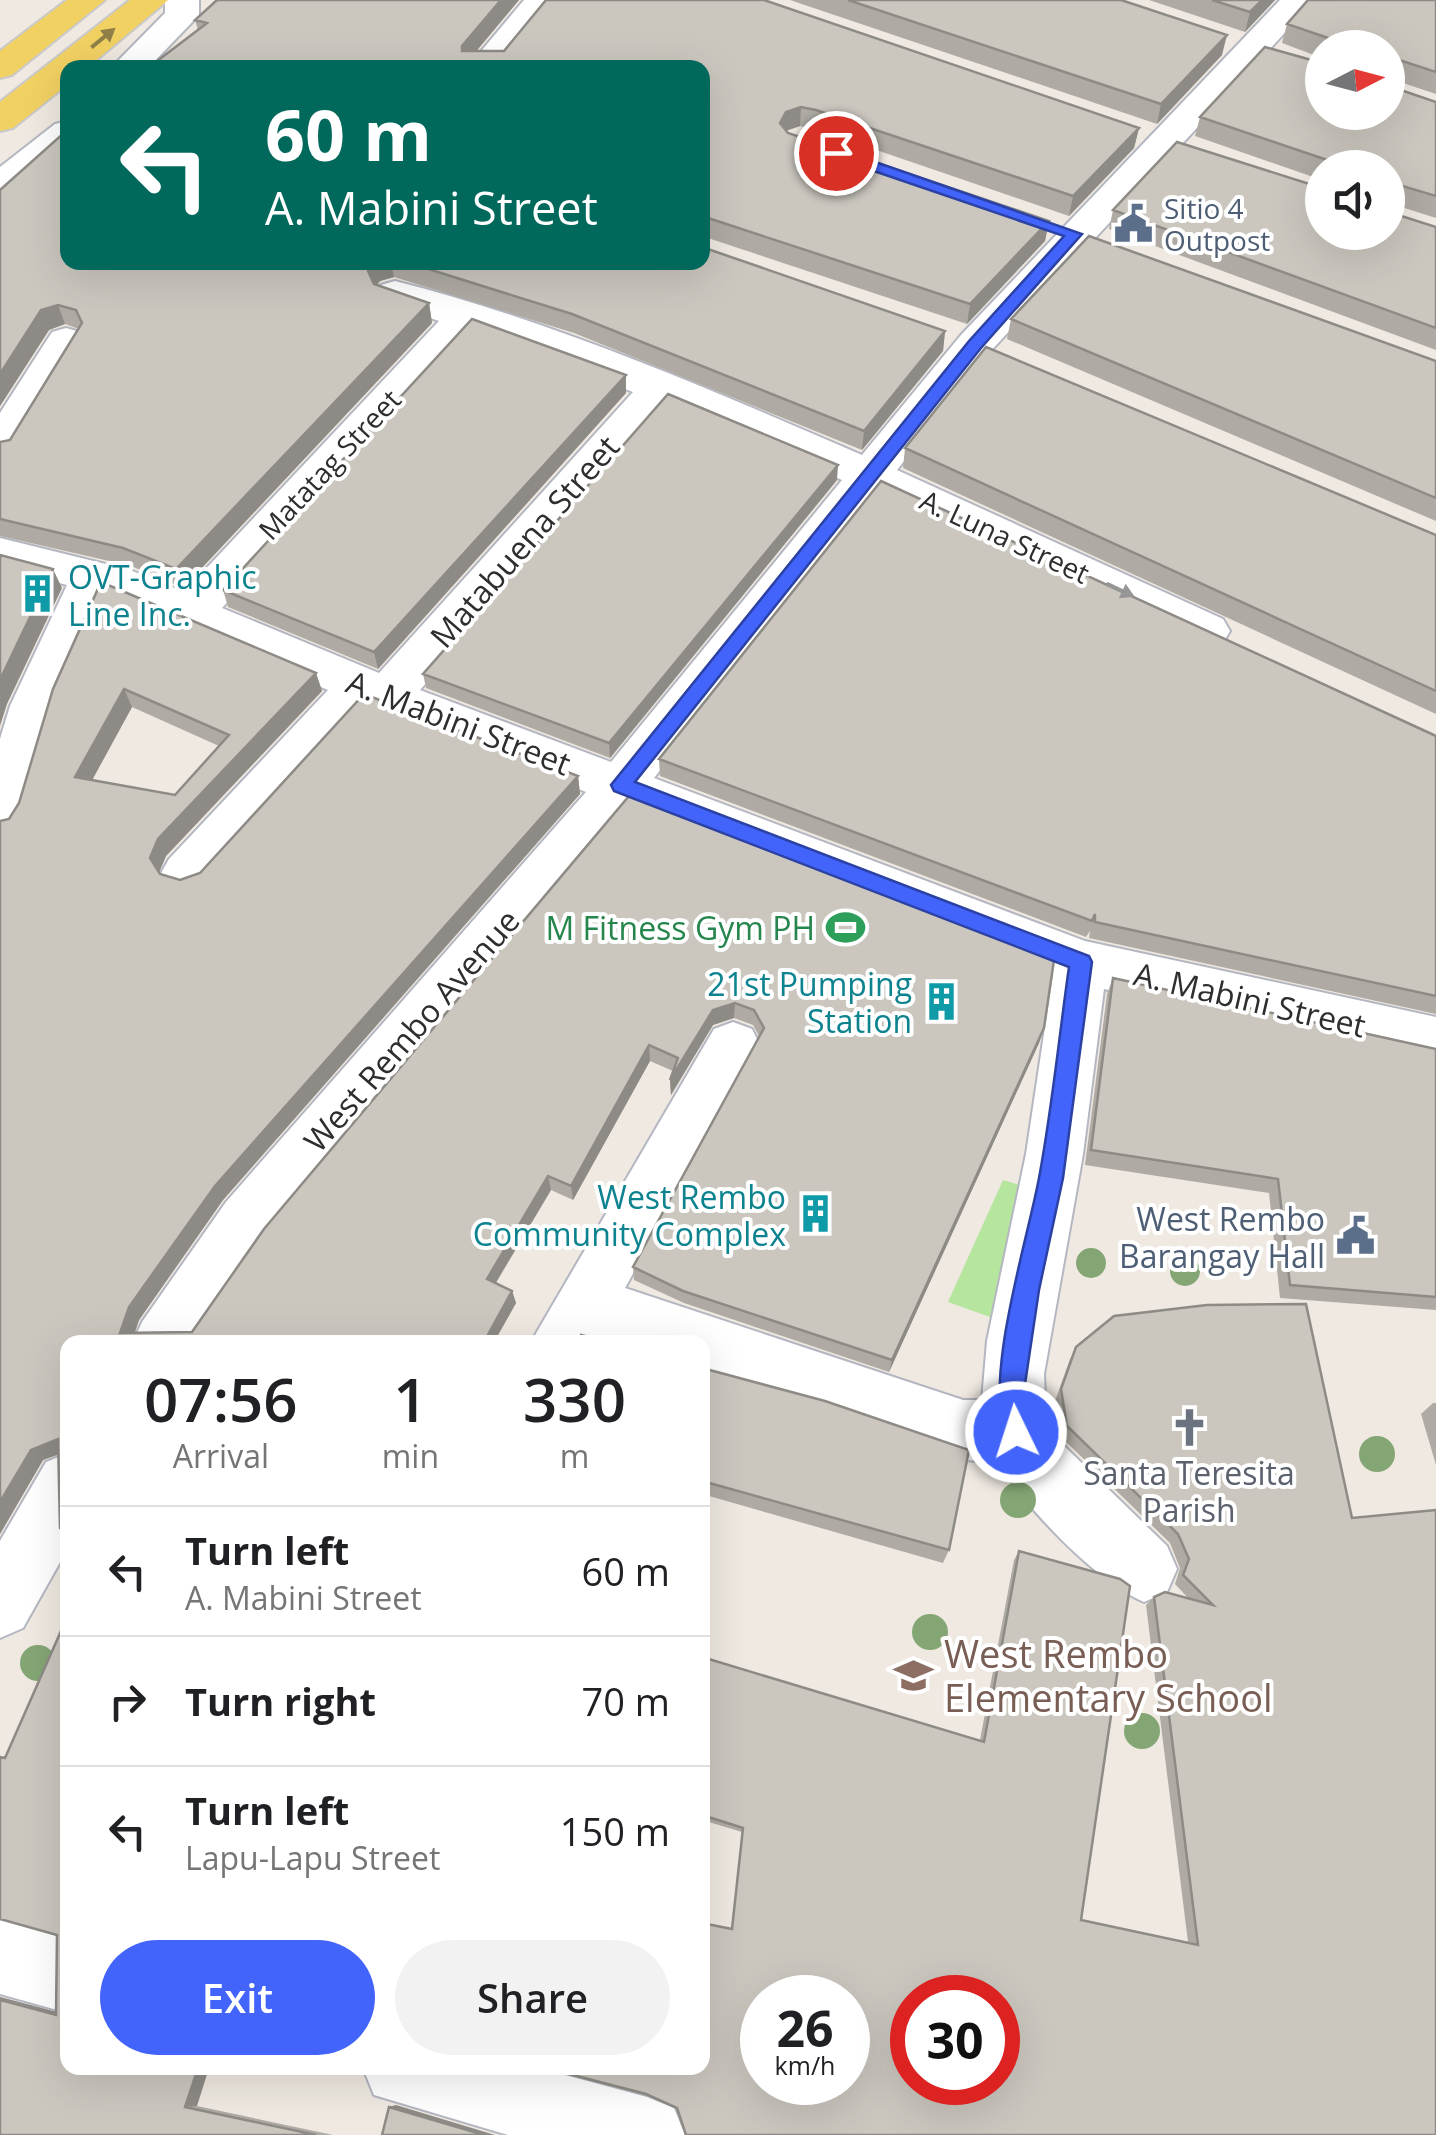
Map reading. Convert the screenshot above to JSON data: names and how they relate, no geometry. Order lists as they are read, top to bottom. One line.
{"streets":{"street":["Matatag Street","A. Luna Street","Matabuena Street","A. Mabini Street","West Rembo Avenue"]},"crossings":[["Matatag Street","A. Luna Street"],["Matatag Street","A. Mabini Street"],["A. Luna Street","Matabuena Street"],["A. Luna Street","West Rembo Avenue"],["Matabuena Street","A. Mabini Street"],["A. Mabini Street","West Rembo Avenue"]],"one_way":["A. Luna Street"],"places":{"public building":["Sitio 4 Outpost","West Rembo Barangay Hall"],"building":["OVT-Graphic Line Inc.","21st Pumping Station","West Rembo Community Complex"],"sports":["M Fitness Gym PH"],"church":["Santa Teresita Parish"],"school or university":["West Rembo Elementary School"]},"north":"right","page":{"turn":["60 m","A. Mabini Street"],"eta":["07:56","Arrival","1","min","330","m"],"list":[{"name":"Turn left","note":"A. Mabini Street","value":"60 m"},{"name":"Turn right","value":"70 m"},{"name":"Turn left","note":"Lapu-Lapu Street","value":"150 m"}],"buttons":["Exit","Share"],"speed":"26 km/h","limit":"30"}}
